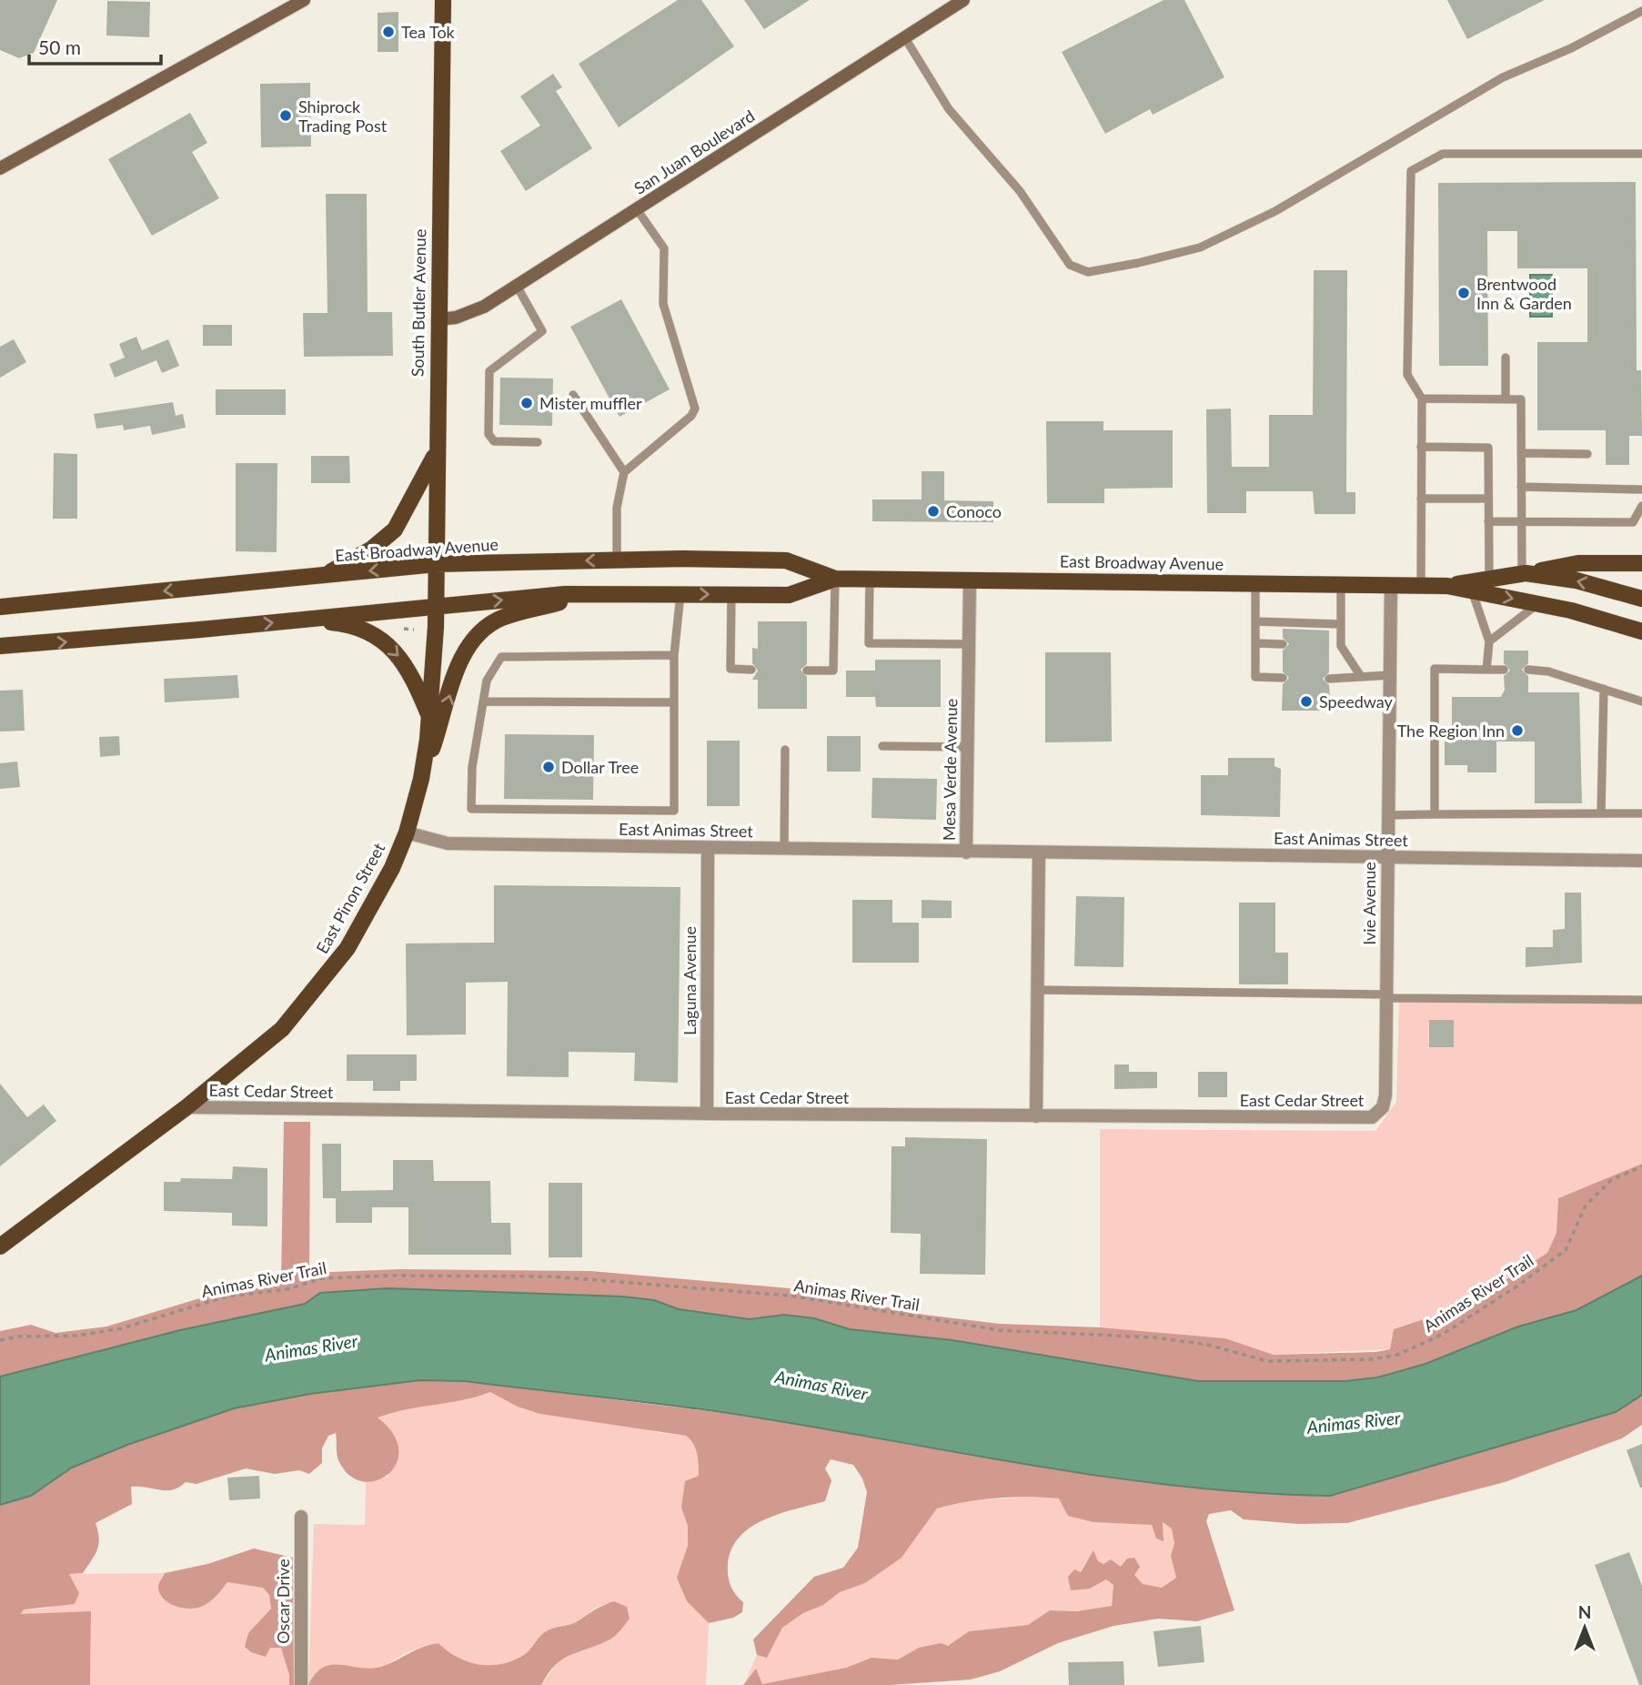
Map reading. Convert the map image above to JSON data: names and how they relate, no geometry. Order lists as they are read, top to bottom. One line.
{"streets":{"main road":["San Juan Boulevard","South Butler Avenue","East Broadway Avenue","East Pinon Street"],"street":["Mesa Verde Avenue","East Animas Street","Ivie Avenue","Laguna Avenue","East Cedar Street","Oscar Drive"],"path":["Animas River Trail"]},"crossings":[["San Juan Boulevard","South Butler Avenue"],["South Butler Avenue","East Broadway Avenue"],["South Butler Avenue","East Pinon Street"],["East Broadway Avenue","Mesa Verde Avenue"],["East Broadway Avenue","East Pinon Street"],["East Broadway Avenue","Ivie Avenue"],["Mesa Verde Avenue","East Animas Street"],["East Animas Street","East Pinon Street"],["East Animas Street","Ivie Avenue"],["East Animas Street","Laguna Avenue"],["East Pinon Street","East Cedar Street"],["Ivie Avenue","East Cedar Street"],["Laguna Avenue","East Cedar Street"]],"water":["Animas River"],"places":["Tea Tok","Shiprock Trading Post","Brentwood Inn & Garden","Mister muffler","Conoco","Speedway","The Region Inn","Dollar Tree"],"scale_bar":"50 m","north":"top"}
